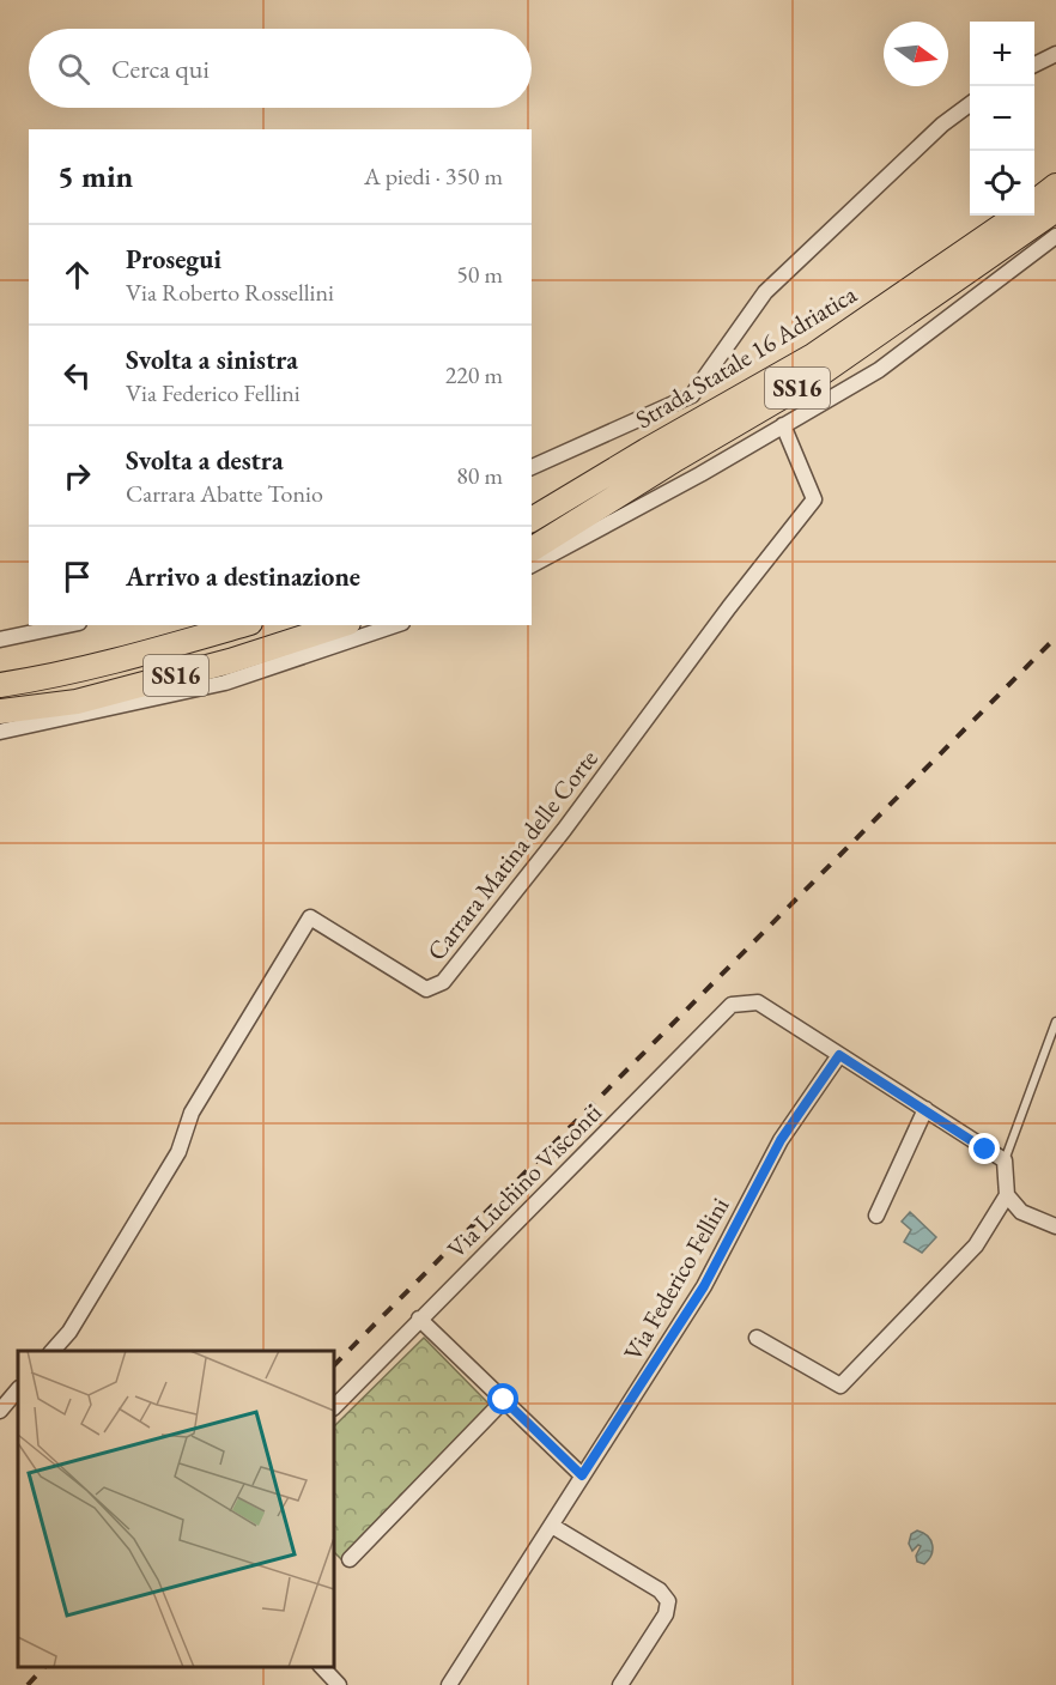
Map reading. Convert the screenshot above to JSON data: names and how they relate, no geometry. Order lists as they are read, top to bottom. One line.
{"streets":{"highway":["Strada Statale 16 Adriatica","SS16"],"street":["Carrara Matina delle Corte","Via Luchino Visconti","Via Federico Fellini"]},"crossings":[["Via Luchino Visconti","Via Federico Fellini"]],"north":"right","page":{"map_buttons":["+","−"],"search":"Cerca qui","heading":["5 min","A piedi · 350 m"],"list":[["Prosegui","Via Roberto Rossellini","50 m"],["Svolta a sinistra","Via Federico Fellini","220 m"],["Svolta a destra","Carrara Abatte Tonio","80 m"],"Arrivo a destinazione"]}}
